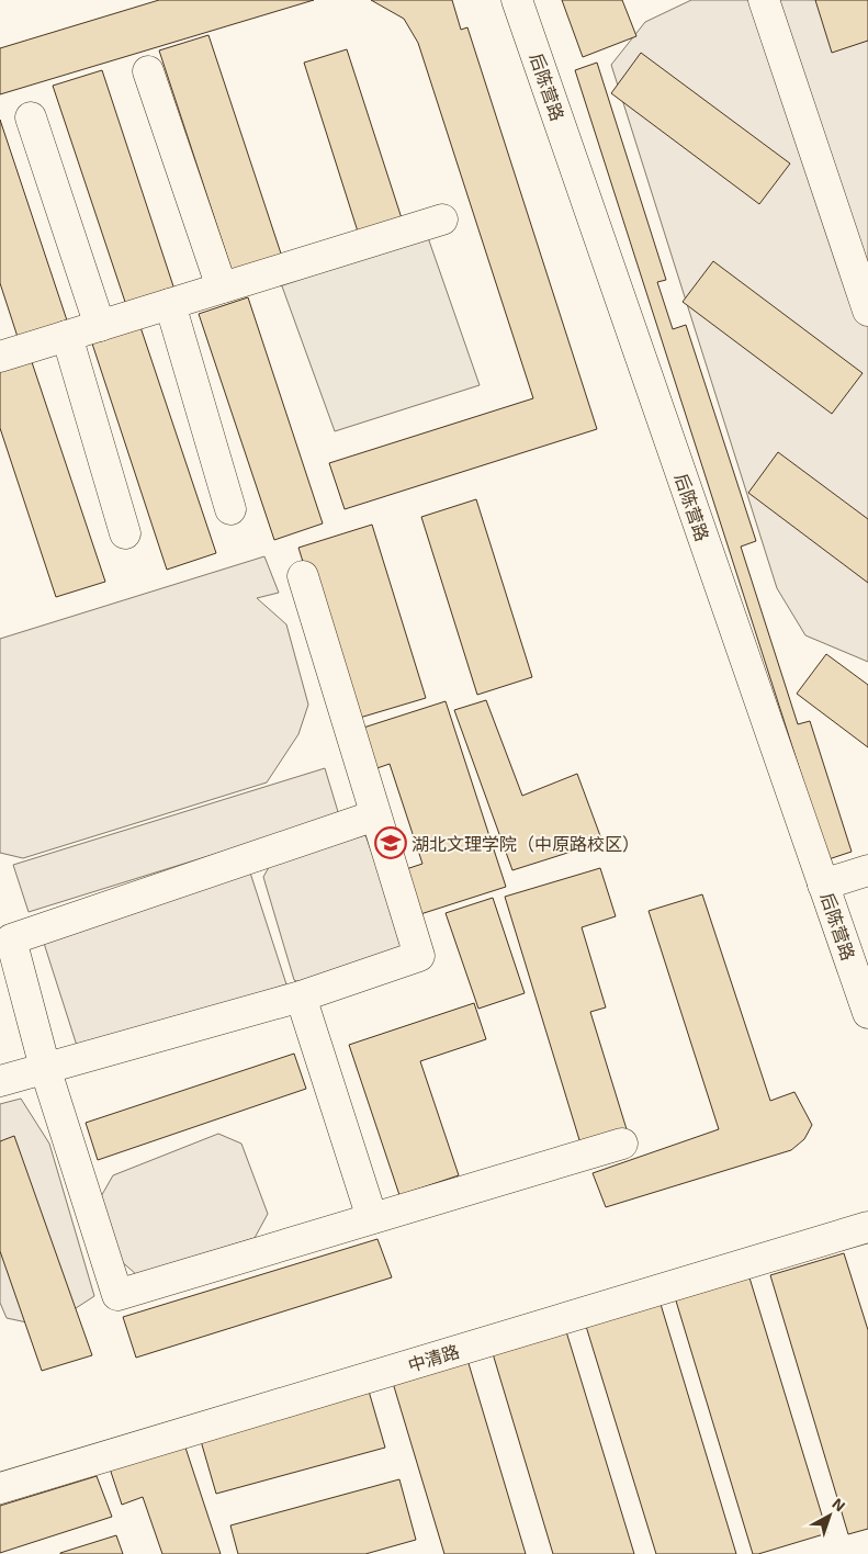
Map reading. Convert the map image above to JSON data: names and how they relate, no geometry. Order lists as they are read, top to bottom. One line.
{"streets":{"street":["后陈营路","中清路"]},"places":{"school or university":["湖北文理学院（中原路校区）"]},"north":"top right"}
